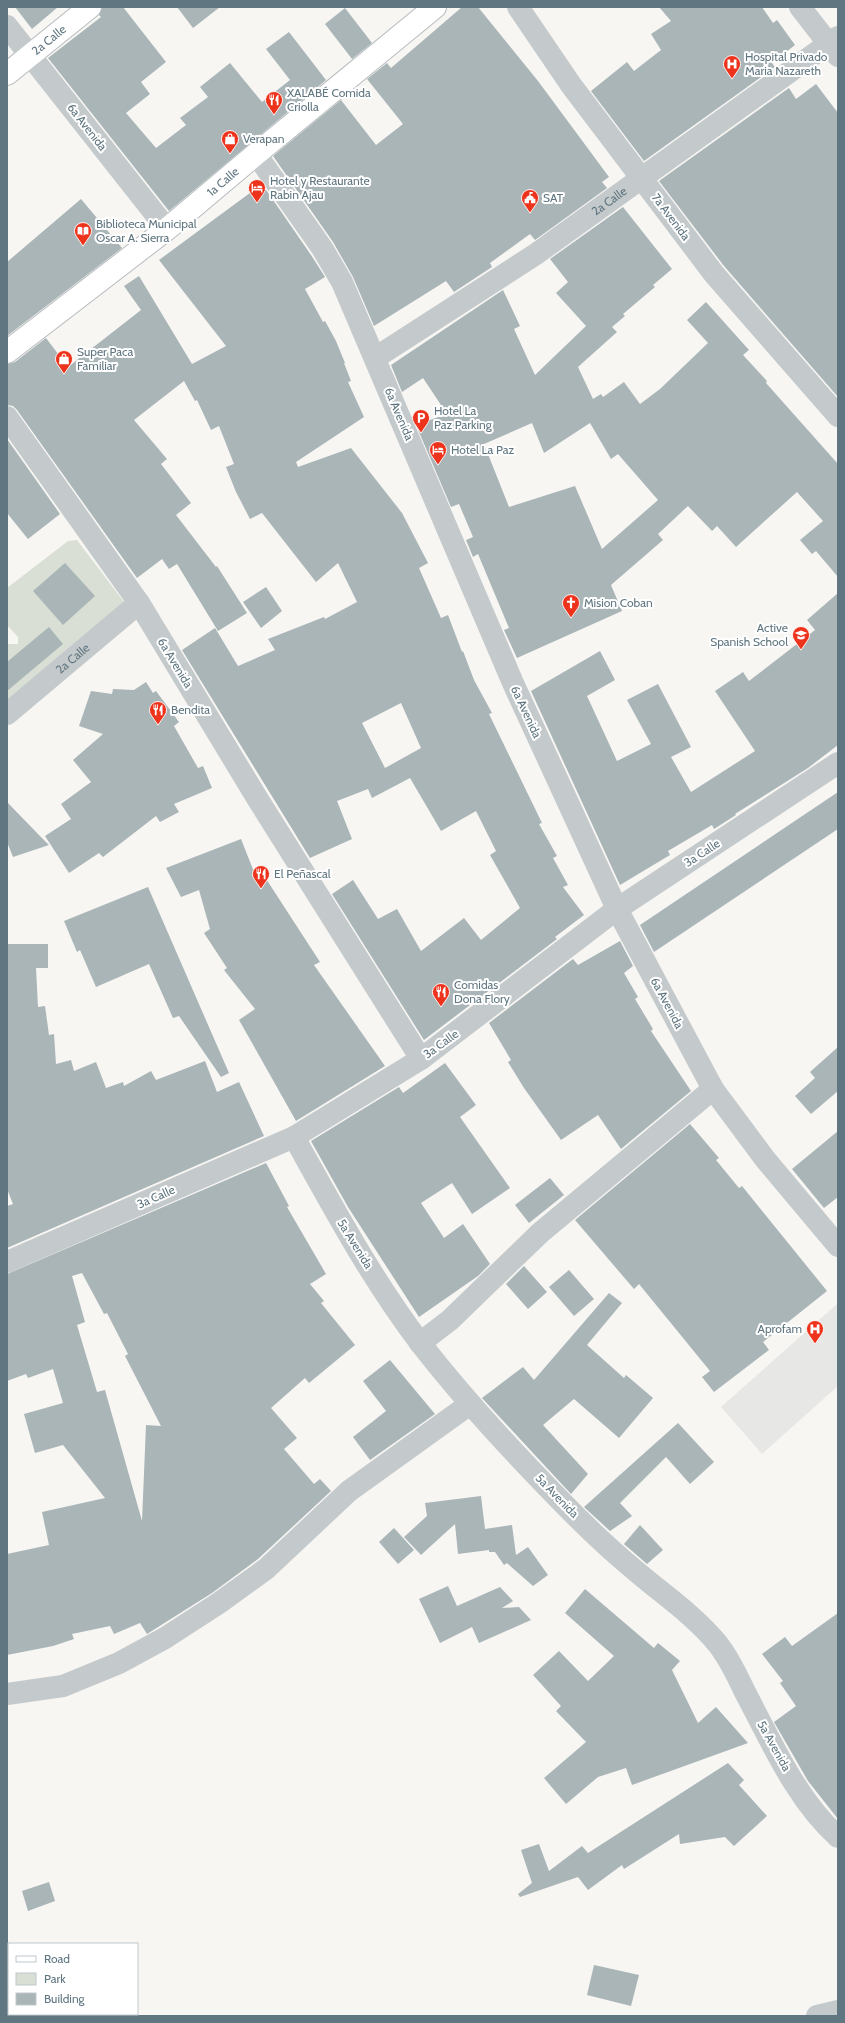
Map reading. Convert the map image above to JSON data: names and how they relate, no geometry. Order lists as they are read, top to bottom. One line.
{"streets":{"main road":["2a Calle","1a Calle"],"street":["6a Avenida","7a Avenida","3a Calle","5a Avenida"]},"crossings":[["2a Calle","6a Avenida"],["2a Calle","7a Avenida"],["6a Avenida","1a Calle"],["6a Avenida","3a Calle"],["3a Calle","5a Avenida"]],"places":{"hospital":["Hospital Privado Maria Nazareth","Aprofam"],"restaurant":["XALABÉ Comida Criolla","Bendita","El Peñascal","Comidas Dona Flory"],"shop":["Verapan","Super Paca Familiar"],"hotel":["Hotel y Restaurante Rabin Ajau","Hotel La Paz"],"public building":["SAT"],"library":["Biblioteca Municipal Oscar A. Sierra"],"parking":["Hotel La Paz Parking"],"church":["Mision Coban"],"school or university":["Active Spanish School"]},"legend":["Road","Park","Building"]}
